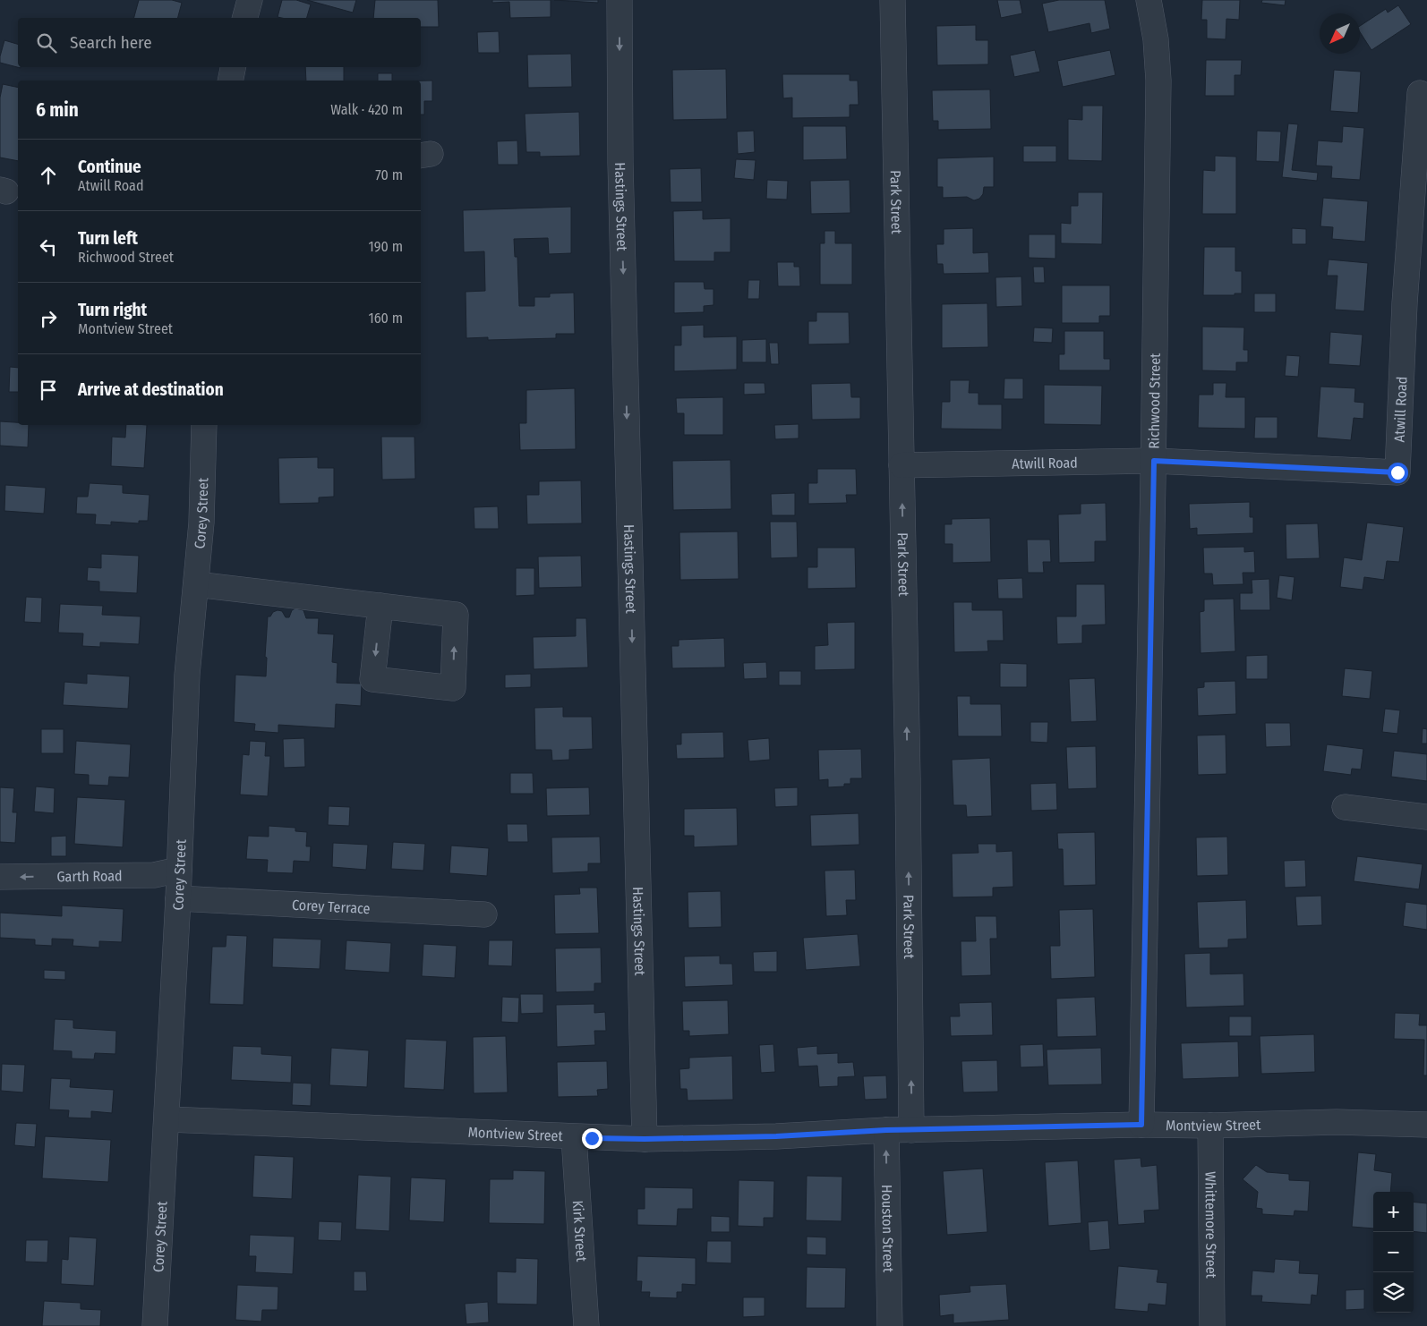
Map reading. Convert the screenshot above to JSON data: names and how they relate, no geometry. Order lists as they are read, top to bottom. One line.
{"streets":{"street":["Park Street","Hastings Street","Richwood Street","Atwill Road","Corey Street","Garth Road","Corey Terrace","Montview Street","Whittemore Street","Houston Street","Kirk Street"]},"crossings":[["Park Street","Atwill Road"],["Park Street","Montview Street"],["Hastings Street","Montview Street"],["Richwood Street","Atwill Road"],["Richwood Street","Montview Street"],["Corey Street","Garth Road"],["Corey Street","Corey Terrace"],["Corey Street","Montview Street"],["Montview Street","Whittemore Street"],["Montview Street","Houston Street"],["Montview Street","Kirk Street"]],"one_way":["Park Street","Hastings Street","Garth Road","Houston Street"],"north":"bottom left","page":{"search":"Search here","heading":["6 min","Walk · 420 m"],"list":[["Continue","Atwill Road","70 m"],["Turn left","Richwood Street","190 m"],["Turn right","Montview Street","160 m"],"Arrive at destination"],"map_buttons":["+","−"]}}
